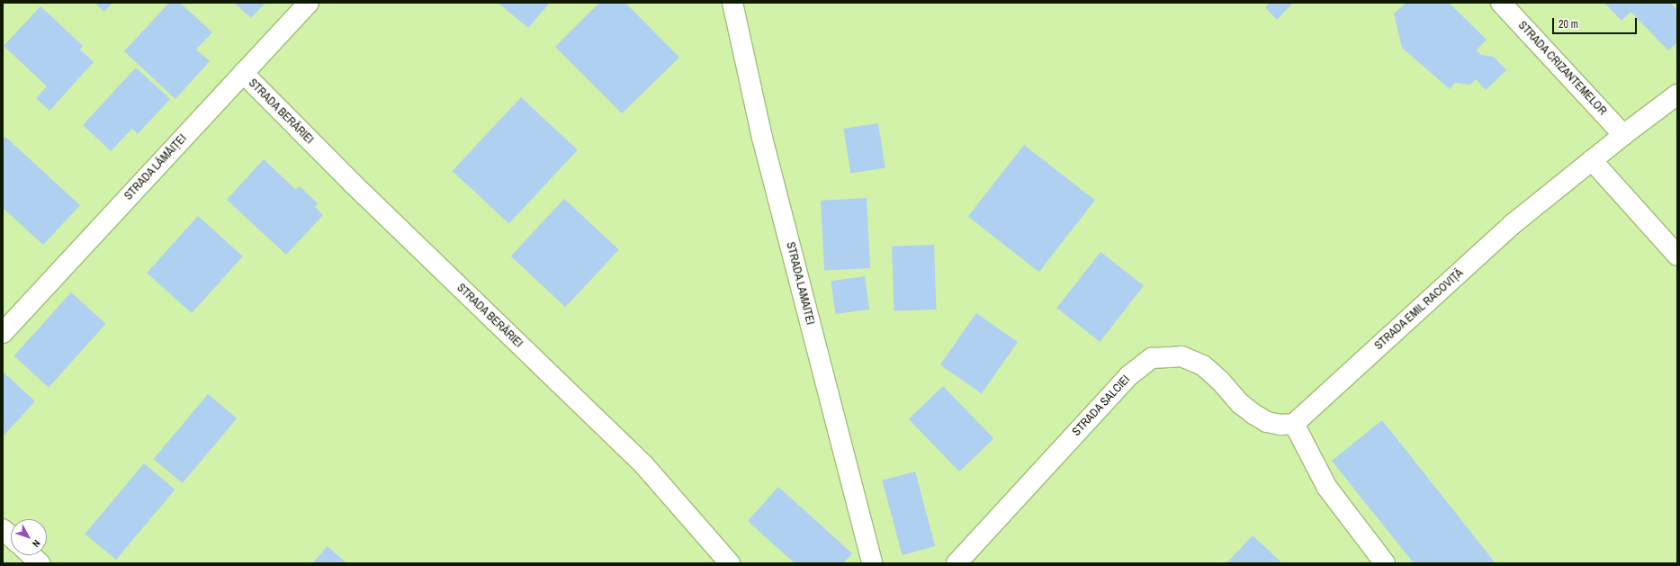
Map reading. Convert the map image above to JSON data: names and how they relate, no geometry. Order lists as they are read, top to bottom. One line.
{"streets":{"street":["STRADA CRIZANTEMELOR","STRADA BERĂRIEI","STRADA LĂMÂIȚEI","STRADA LAMAITEI","STRADA EMIL RACOVIȚĂ","STRADA SALCIEI"]},"crossings":[["STRADA CRIZANTEMELOR","STRADA EMIL RACOVIȚĂ"],["STRADA BERĂRIEI","STRADA LĂMÂIȚEI"],["STRADA EMIL RACOVIȚĂ","STRADA SALCIEI"]],"scale_bar":"20 m","north":"bottom right"}
